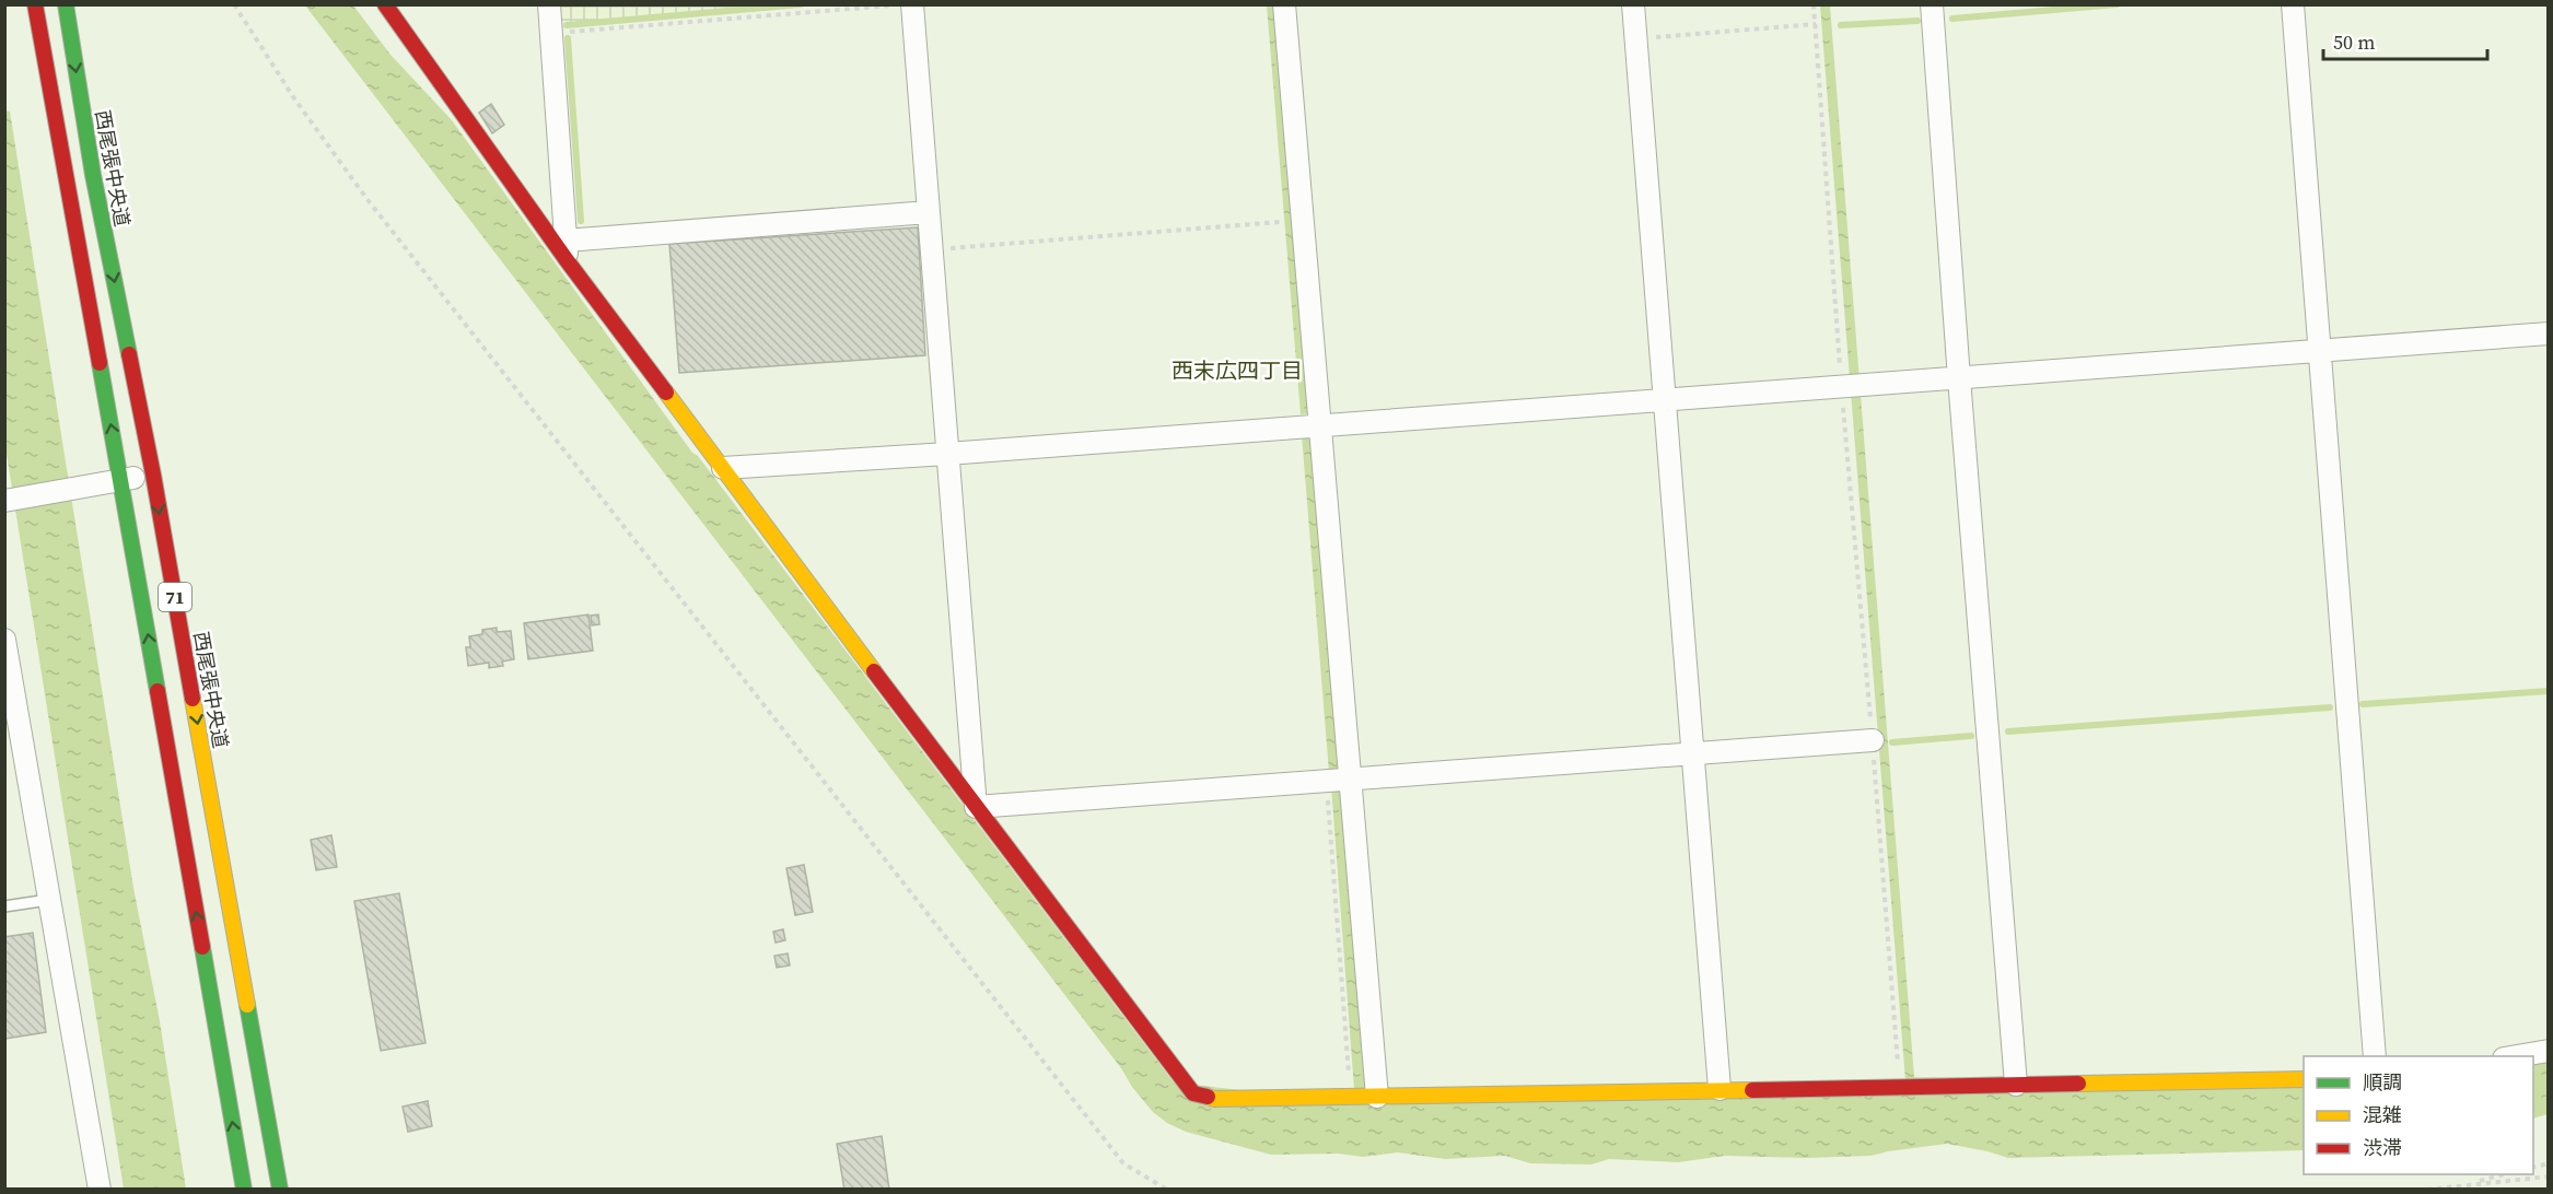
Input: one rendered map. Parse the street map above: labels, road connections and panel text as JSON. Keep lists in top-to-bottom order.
{
  "streets": {
    "street": ["西尾張中央道", "71"]
  },
  "districts": ["西末広四丁目"],
  "legend": ["順調", "混雑", "渋滞"],
  "scale_bar": "50 m"
}
